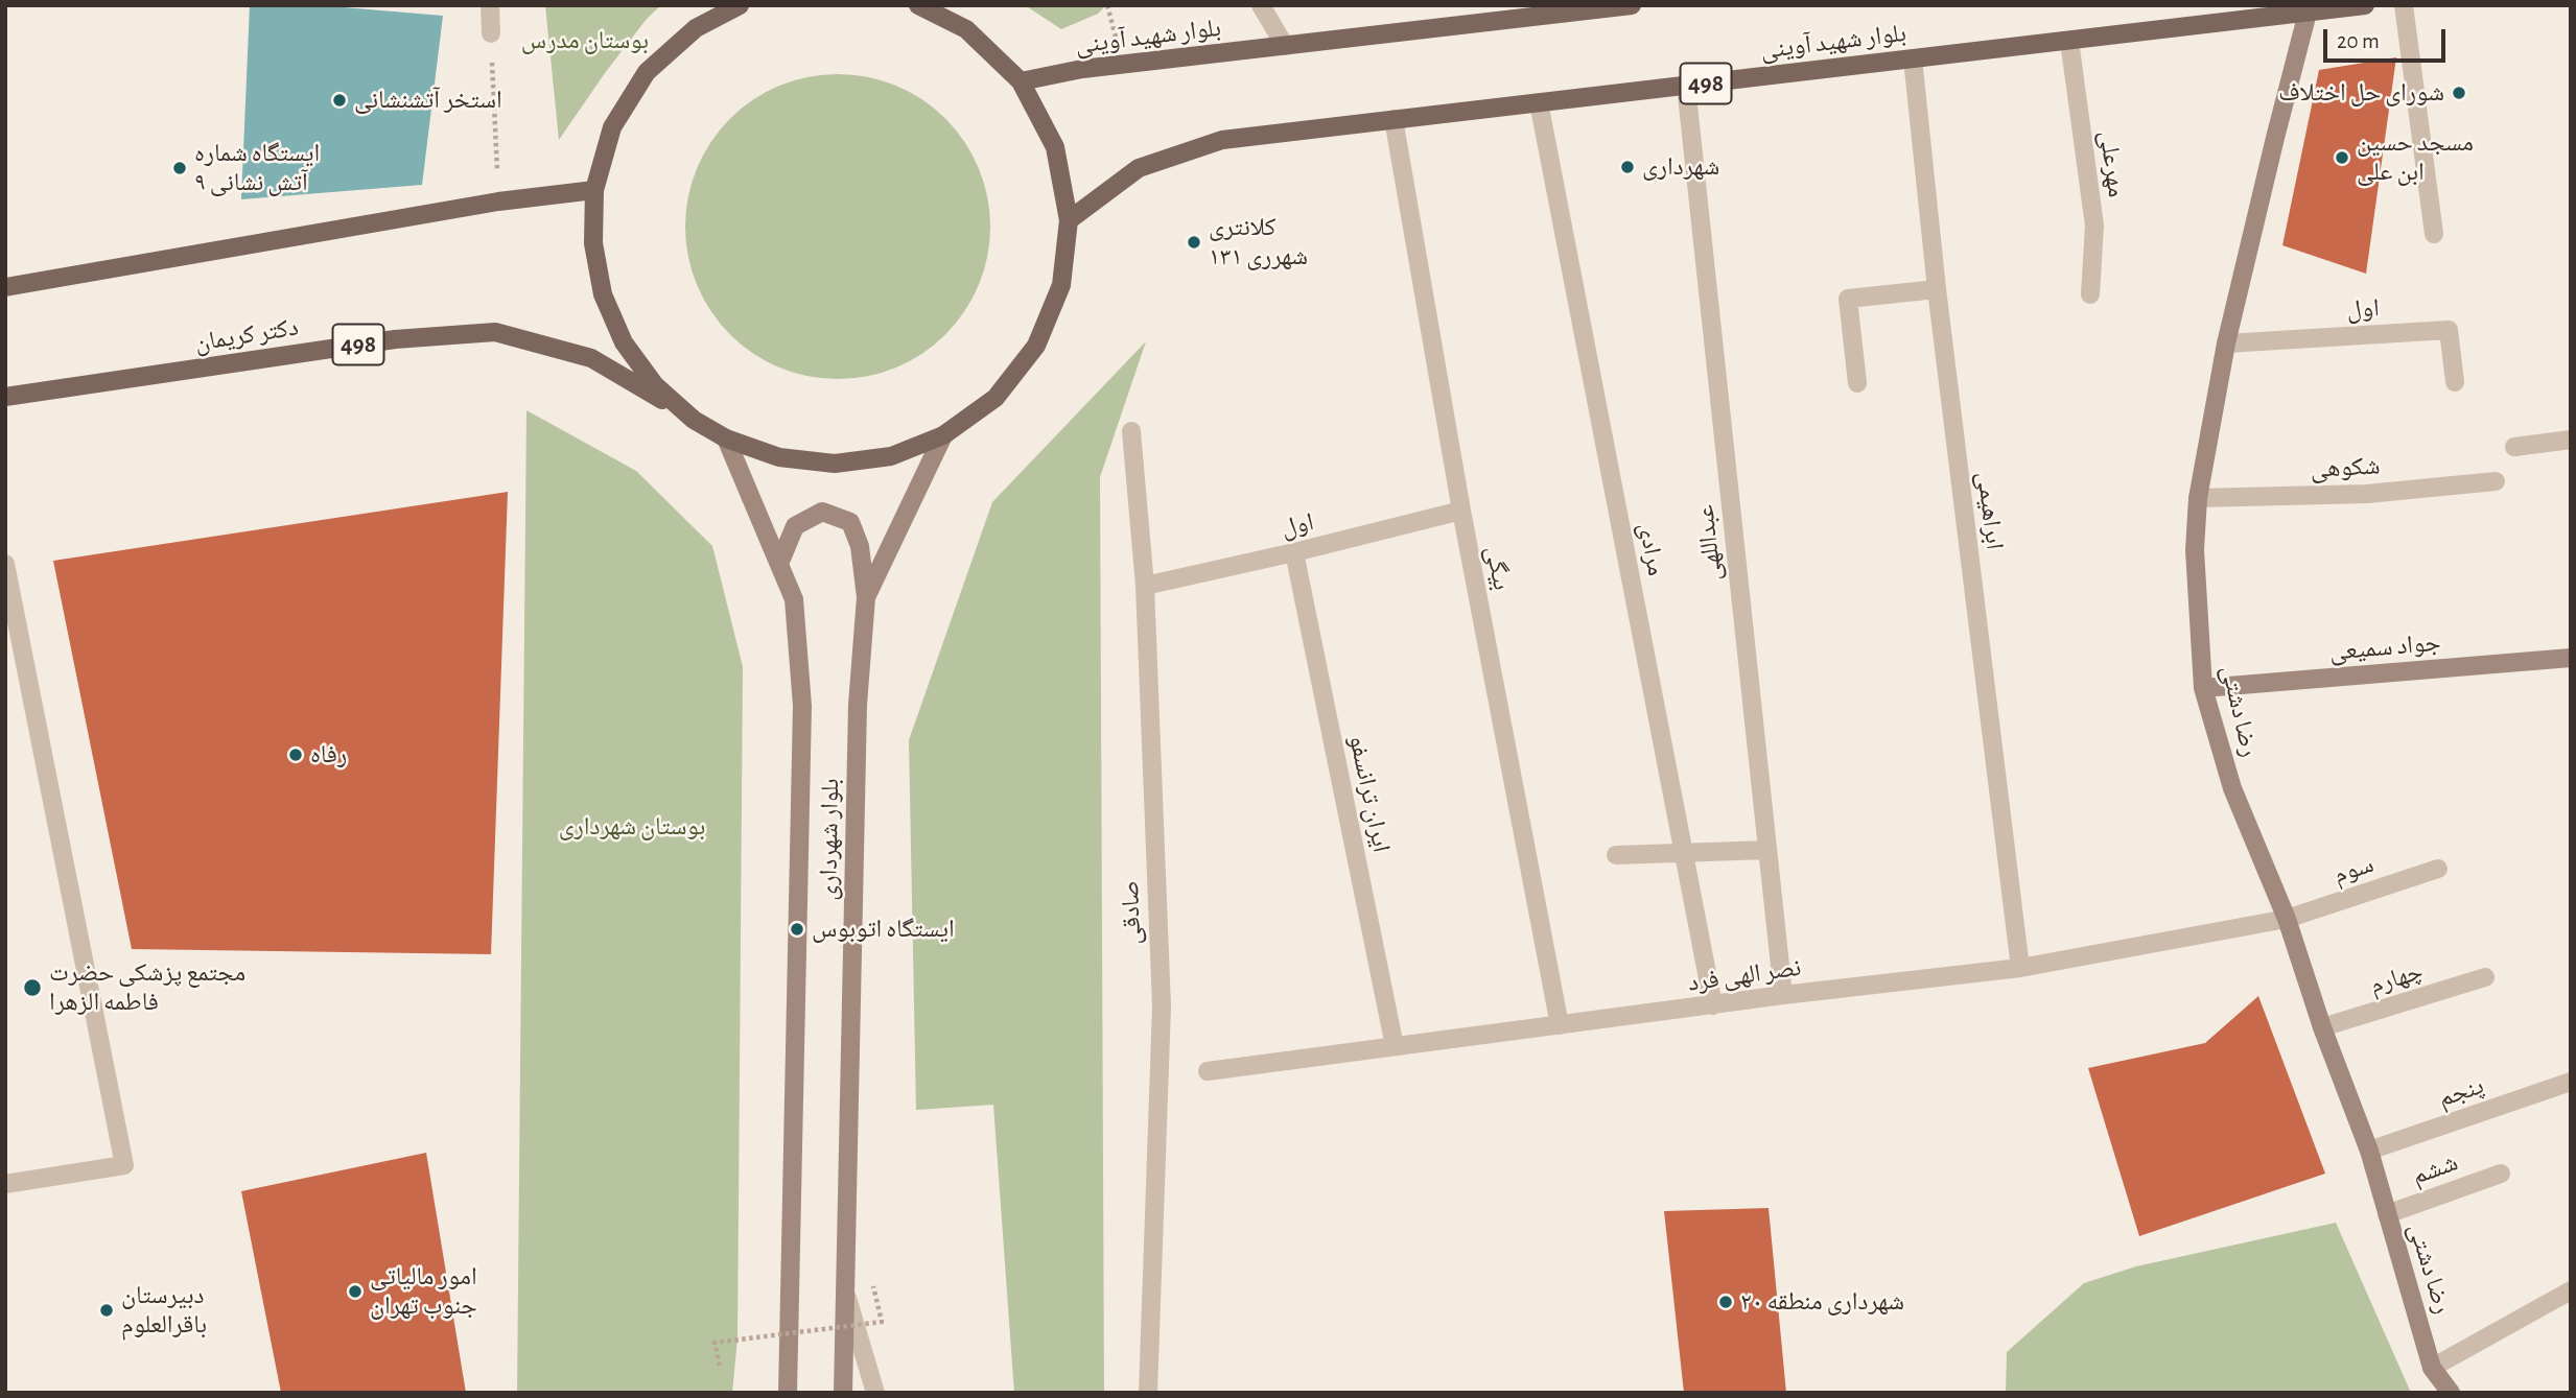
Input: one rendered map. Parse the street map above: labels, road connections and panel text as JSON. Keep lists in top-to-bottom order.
{
  "streets": {
    "main road": [
      "بلوار شهید آوینی",
      "498",
      "دکتر کریمان",
      "جواد سمیعی",
      "رضا دشتی",
      "بلوار شهرداری"
    ],
    "street": [
      "مهرعلی",
      "اول",
      "شکوهی",
      "ابراهیمی",
      "عبداللهی",
      "مرادی",
      "بیگی",
      "ایران ترانسفو",
      "سوم",
      "صادقی",
      "نصر الهی فرد",
      "چهارم",
      "پنجم",
      "ششم"
    ]
  },
  "crossings": [
    ["بلوار شهید آوینی", "مهرعلی"],
    ["بلوار شهید آوینی", "ابراهیمی"],
    ["بلوار شهید آوینی", "عبداللهی"],
    ["بلوار شهید آوینی", "مرادی"],
    ["بلوار شهید آوینی", "بیگی"],
    ["بلوار شهید آوینی", "رضا دشتی"],
    ["اول", "بیگی"],
    ["اول", "رضا دشتی"],
    ["اول", "ایران ترانسفو"],
    ["اول", "صادقی"],
    ["شکوهی", "رضا دشتی"],
    ["ابراهیمی", "نصر الهی فرد"],
    ["عبداللهی", "نصر الهی فرد"],
    ["مرادی", "نصر الهی فرد"],
    ["بیگی", "نصر الهی فرد"],
    ["جواد سمیعی", "رضا دشتی"],
    ["رضا دشتی", "سوم"],
    ["رضا دشتی", "نصر الهی فرد"],
    ["رضا دشتی", "چهارم"],
    ["رضا دشتی", "پنجم"],
    ["رضا دشتی", "ششم"],
    ["ایران ترانسفو", "نصر الهی فرد"],
    ["سوم", "نصر الهی فرد"]
  ],
  "parks": ["بوستان مدرس", "بوستان شهرداری"],
  "places": [
    "شورای حل اختلاف",
    "استخر آتشنشانی",
    "مسجد حسین ابن علی",
    "شهرداری",
    "ایستگاه شماره ۹ آتش نشانی",
    "کلانتری ۱۳۱ شهرری",
    "رفاه",
    "ایستگاه اتوبوس",
    "مجتمع پزشکی حضرت فاطمه الزهرا",
    "امور مالیاتی جنوب تهران",
    "شهرداری منطقه ۲۰",
    "دبیرستان باقرالعلوم"
  ],
  "scale_bar": "20 m"
}
